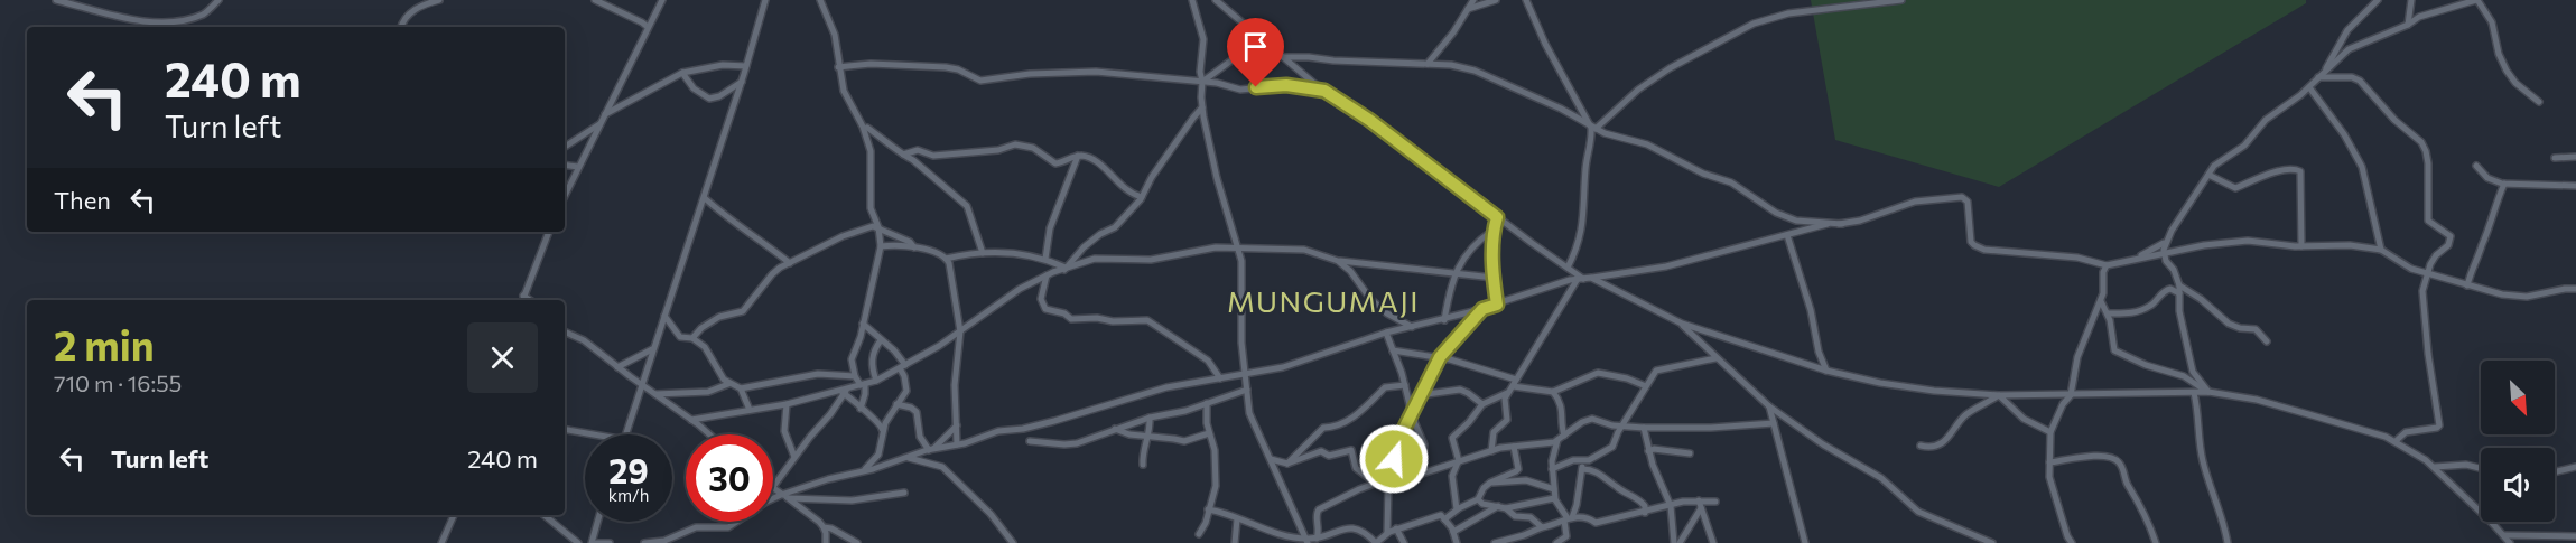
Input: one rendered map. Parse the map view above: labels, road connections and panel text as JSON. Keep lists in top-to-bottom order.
{
  "districts": ["MUNGUMAJI"],
  "north": "bottom right",
  "page": {
    "turn": ["240 m", "Turn left"],
    "then": "Then",
    "heading": ["2 min", "710 m · 16:55"],
    "list": [
      {
        "name": "Turn left",
        "value": "240 m"
      }
    ],
    "speed": "29 km/h",
    "limit": "30"
  }
}
